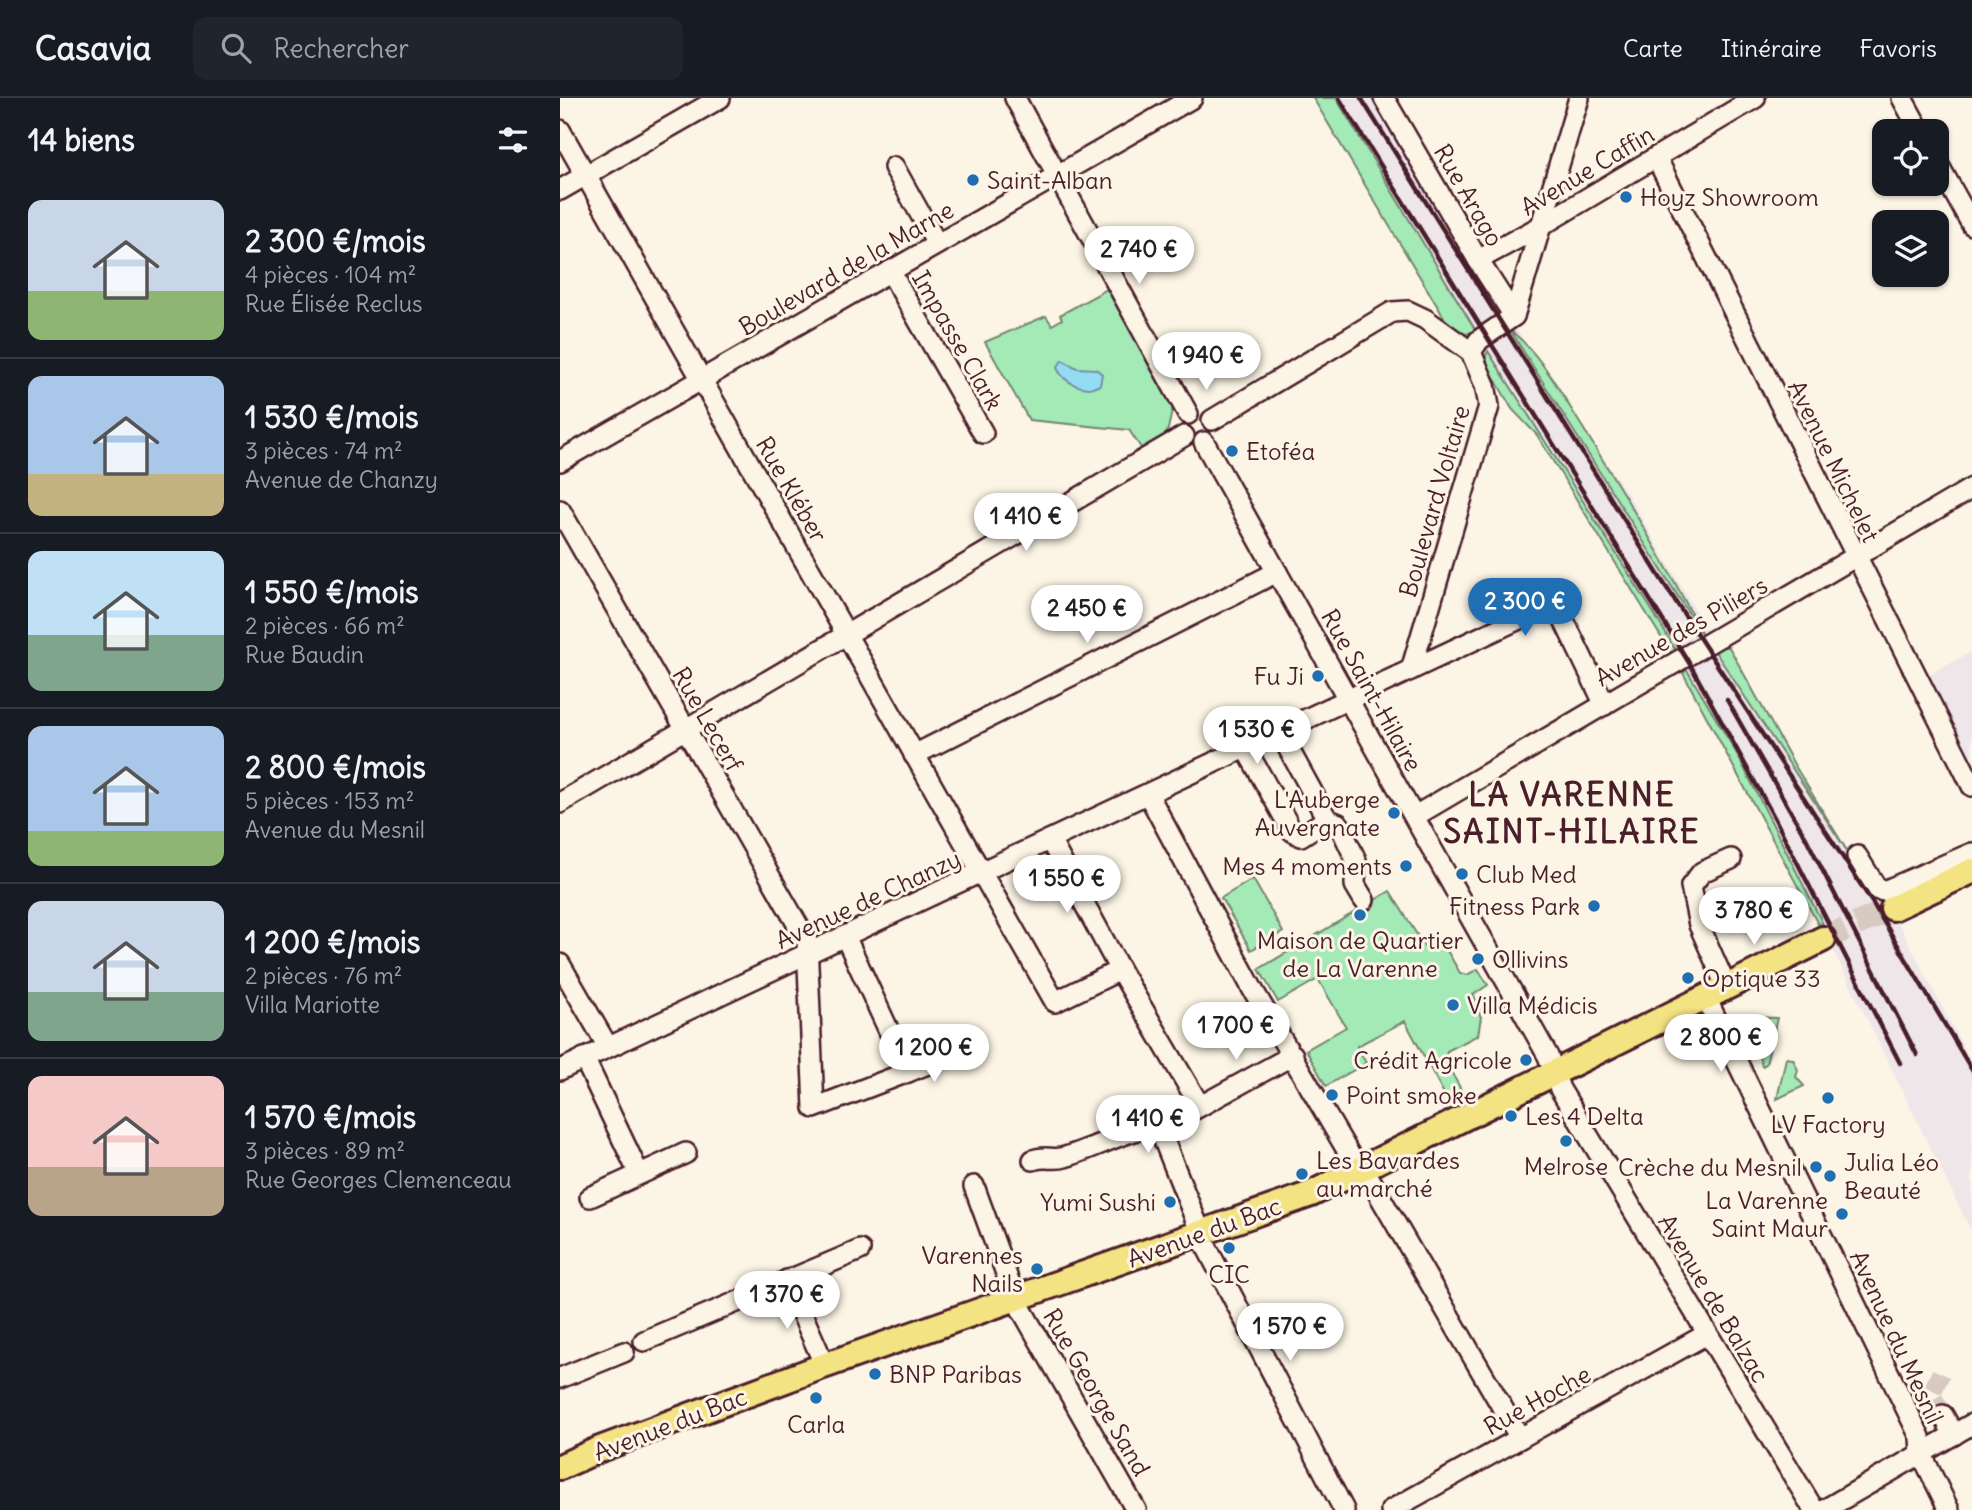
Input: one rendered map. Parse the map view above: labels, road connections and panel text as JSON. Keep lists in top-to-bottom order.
{
  "streets": {
    "main road": ["Avenue du Bac"],
    "street": [
      "Avenue Caffin",
      "Rue Arago",
      "Boulevard de la Marne",
      "Impasse Clark",
      "Avenue Michelet",
      "Rue Kléber",
      "Boulevard Voltaire",
      "Avenue des Piliers",
      "Rue Saint-Hilaire",
      "Rue Lecerf",
      "Avenue de Chanzy",
      "Avenue de Balzac",
      "Avenue du Mesnil",
      "Rue George Sand",
      "Rue Hoche"
    ]
  },
  "crossings": [
    ["Avenue Caffin", "Rue Arago"],
    ["Avenue Caffin", "Avenue Michelet"],
    ["Boulevard de la Marne", "Impasse Clark"],
    ["Boulevard de la Marne", "Rue Kléber"],
    ["Avenue Michelet", "Avenue des Piliers"],
    ["Rue Kléber", "Avenue de Chanzy"],
    ["Avenue des Piliers", "Rue Saint-Hilaire"],
    ["Rue Saint-Hilaire", "Avenue de Chanzy"],
    ["Rue Saint-Hilaire", "Avenue du Bac"],
    ["Rue Saint-Hilaire", "Avenue de Balzac"],
    ["Rue Lecerf", "Avenue de Chanzy"],
    ["Avenue du Bac", "Avenue de Balzac"],
    ["Avenue du Bac", "Avenue du Mesnil"],
    ["Avenue du Bac", "Rue George Sand"],
    ["Avenue de Balzac", "Rue Hoche"]
  ],
  "districts": ["LA VARENNE SAINT-HILAIRE"],
  "places": [
    "Saint-Alban",
    "Hoyz Showroom",
    "Etoféa",
    "Fu Ji",
    "L'Auberge Auvergnate",
    "Mes 4 moments",
    "Club Med",
    "Fitness Park",
    "Maison de Quartier de La Varenne",
    "Ollivins",
    "Optique 33",
    "Villa Médicis",
    "Crédit Agricole",
    "Point smoke",
    "LV Factory",
    "Les 4 Delta",
    "Melrose",
    "Crèche du Mesnil",
    "Les Bavardes au marché",
    "Julia Léo Beauté",
    "Yumi Sushi",
    "La Varenne Saint Maur",
    "CIC",
    "Varennes Nails",
    "BNP Paribas",
    "Carla"
  ],
  "page": {
    "header": "Casavia",
    "search": "Rechercher",
    "nav": ["Carte", "Itinéraire", "Favoris"],
    "heading": "14 biens",
    "list": [
      {
        "name": "2 300 €/mois",
        "note": "4 pièces · 104 m² · Rue Élisée Reclus"
      },
      {
        "name": "1 530 €/mois",
        "note": "3 pièces · 74 m² · Avenue de Chanzy"
      },
      {
        "name": "1 550 €/mois",
        "note": "2 pièces · 66 m² · Rue Baudin"
      },
      {
        "name": "2 800 €/mois",
        "note": "5 pièces · 153 m² · Avenue du Mesnil"
      },
      {
        "name": "1 200 €/mois",
        "note": "2 pièces · 76 m² · Villa Mariotte"
      },
      {
        "name": "1 570 €/mois",
        "note": "3 pièces · 89 m² · Rue Georges Clemenceau"
      }
    ],
    "price": [
      "2 740 €",
      "1 940 €",
      "1 410 €",
      "2 300 €",
      "2 450 €",
      "1 530 €",
      "1 550 €",
      "3 780 €",
      "1 700 €",
      "2 800 €",
      "1 200 €",
      "1 410 €",
      "1 370 €",
      "1 570 €"
    ]
  }
}
